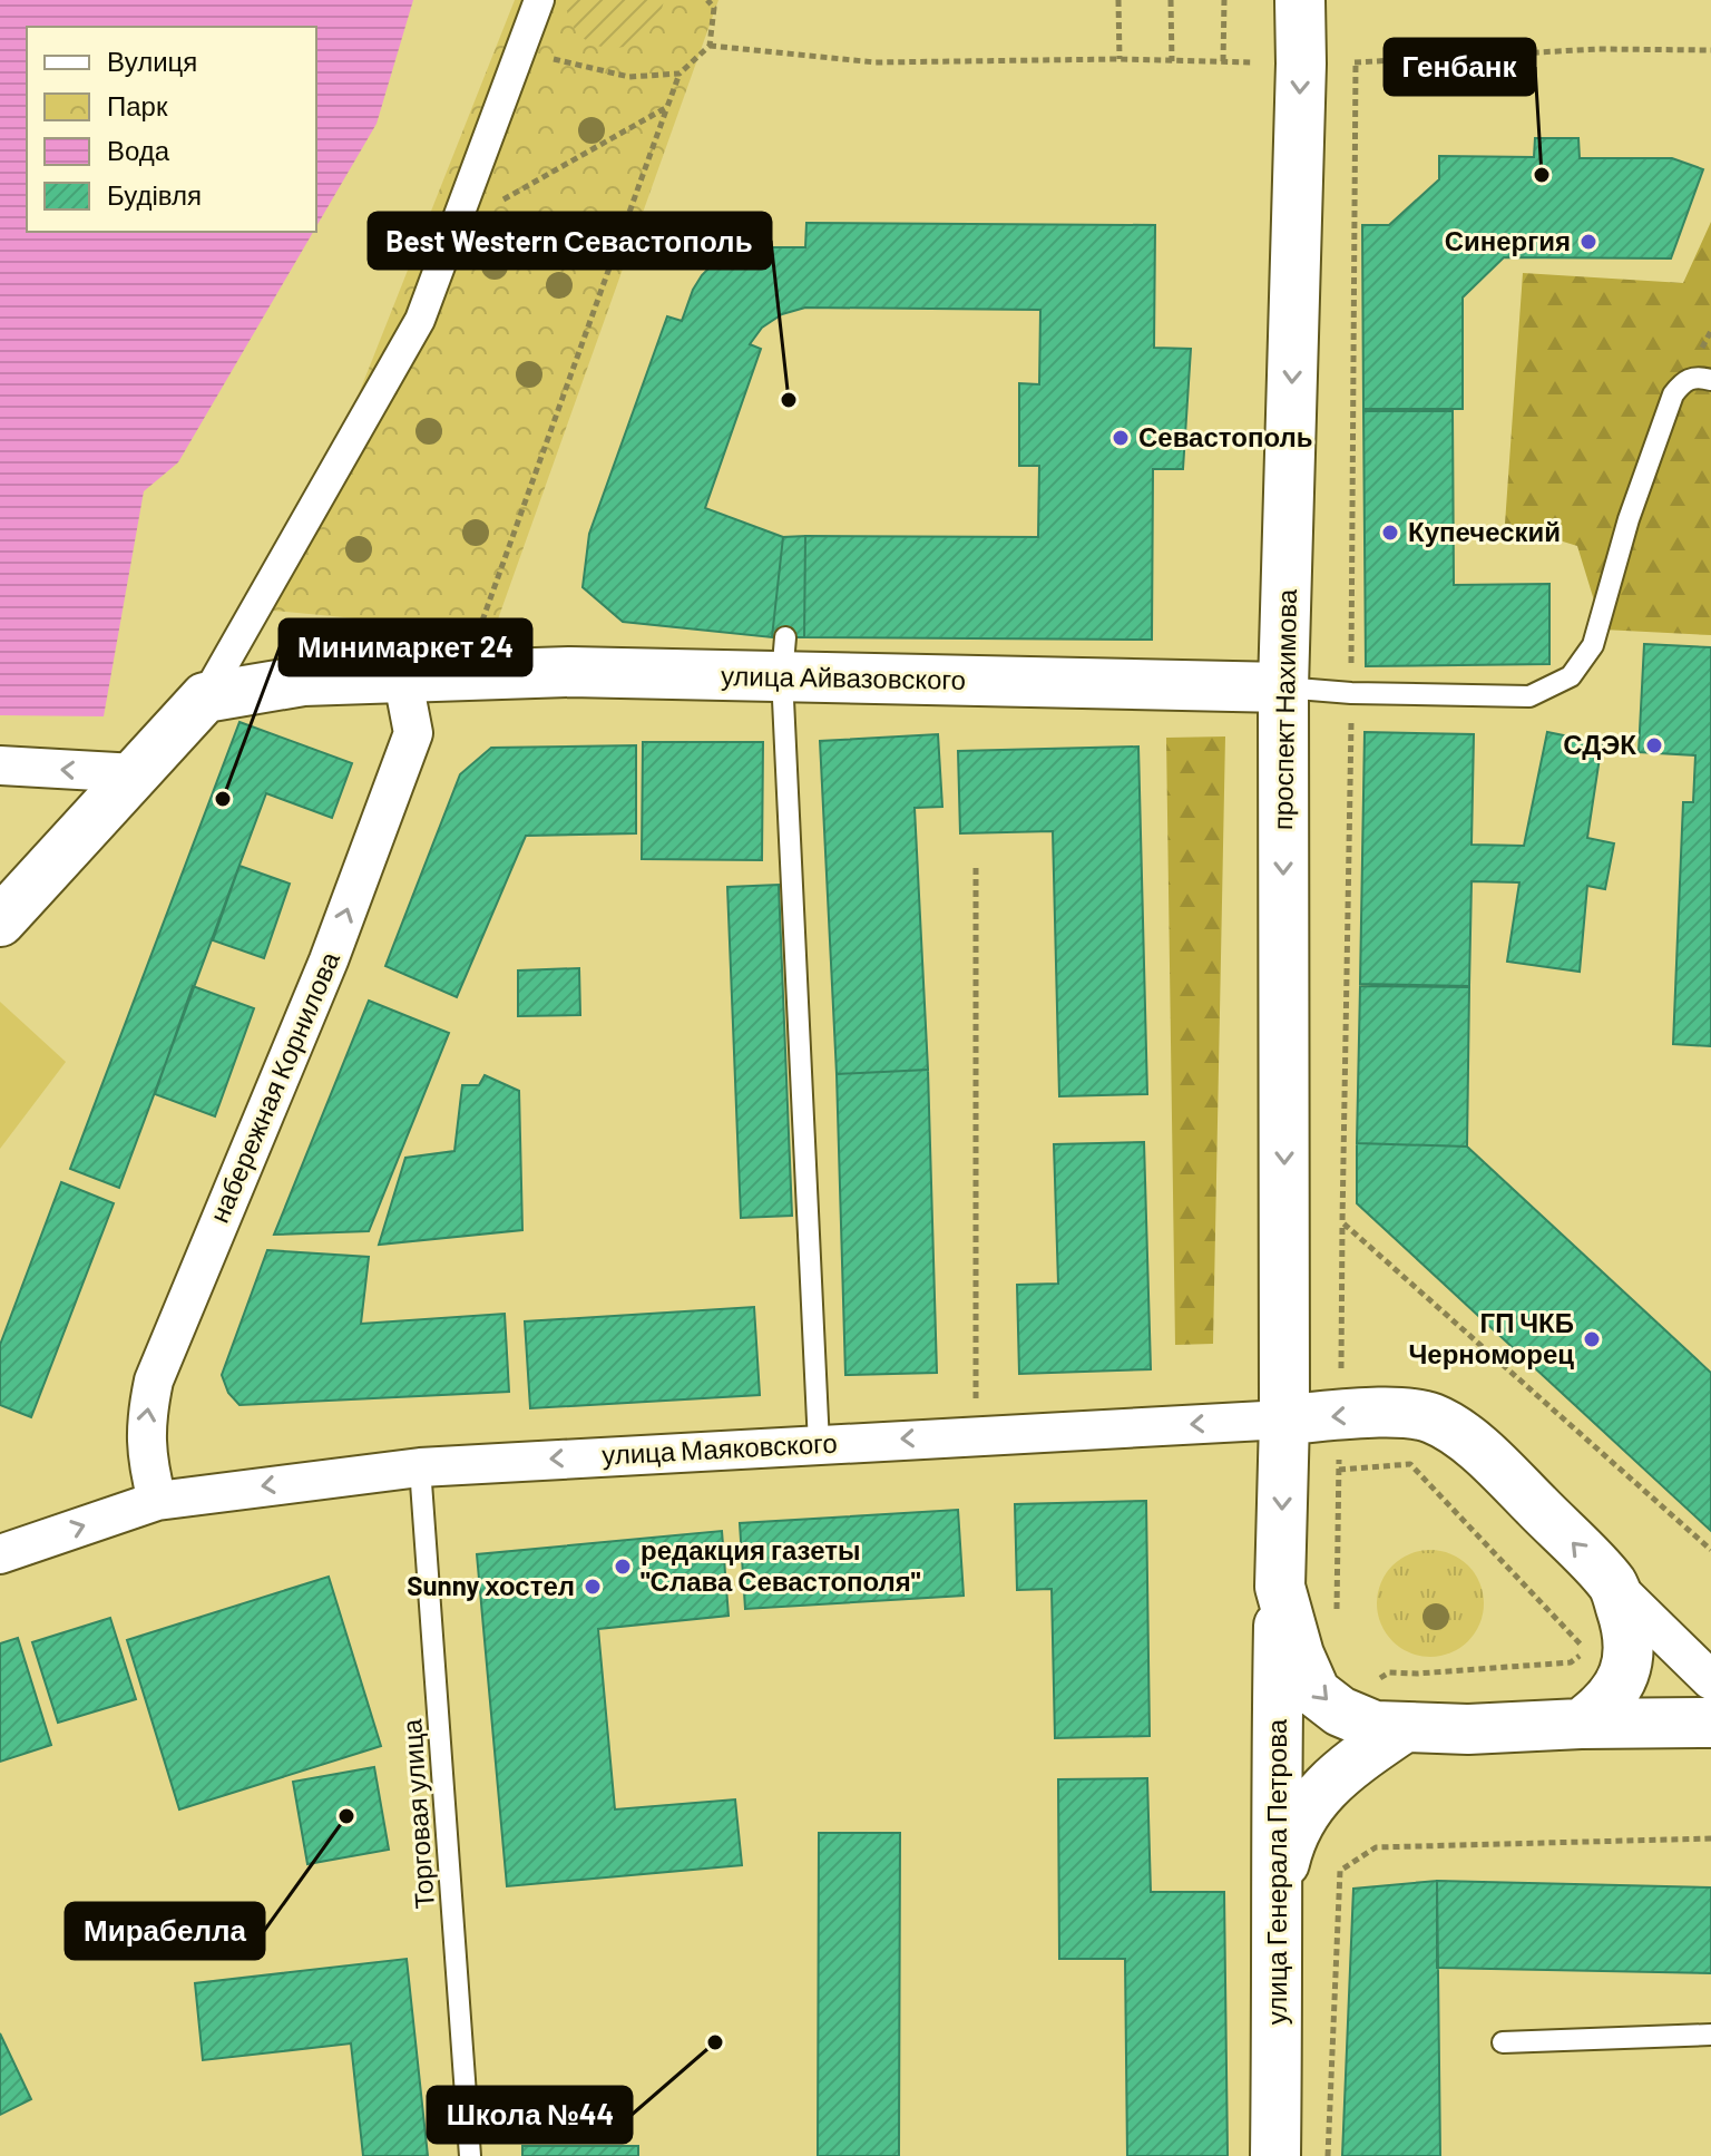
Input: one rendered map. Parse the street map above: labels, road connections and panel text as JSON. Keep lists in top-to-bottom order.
{
  "streets": {
    "main road": ["улица Айвазовского", "проспект Нахимова", "улица Генерала Петрова"],
    "street": ["набережная Корнилова", "улица Маяковского"],
    "lane": ["Торговая улица"]
  },
  "crossings": [
    ["улица Айвазовского", "проспект Нахимова"],
    ["улица Айвазовского", "набережная Корнилова"],
    ["проспект Нахимова", "улица Маяковского"],
    ["проспект Нахимова", "улица Генерала Петрова"],
    ["набережная Корнилова", "улица Маяковского"],
    ["улица Маяковского", "Торговая улица"]
  ],
  "one_way": ["проспект Нахимова", "набережная Корнилова"],
  "places": [
    "Генбанк",
    "Синергия",
    "Best Western Севастополь",
    "Севастополь",
    "Купеческий",
    "СДЭК",
    "Минимаркет 24",
    "ГП ЧКБ Черноморец",
    "редакция газеты \"Слава Севастополя\"",
    "Sunny хостел",
    "Мирабелла",
    "Школа №44"
  ],
  "legend": [
    "Вулиця",
    "Парк",
    "Вода",
    "Будівля"
  ]
}
